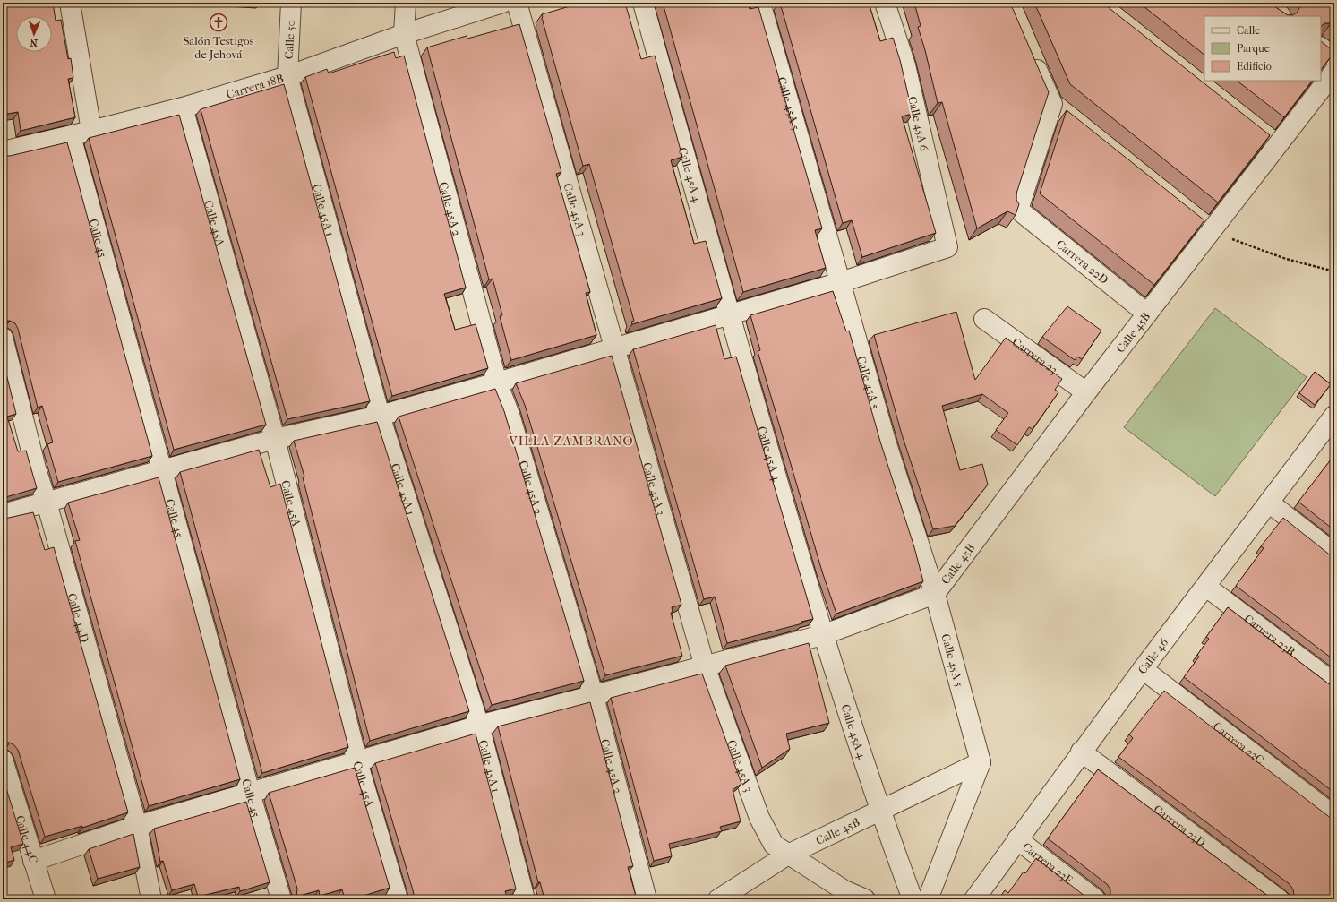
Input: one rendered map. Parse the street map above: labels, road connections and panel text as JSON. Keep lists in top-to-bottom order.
{
  "streets": {
    "street": [
      "Calle 50",
      "Carrera 18B",
      "Calle 45A 5",
      "Calle 45A 6",
      "Calle 45A 4",
      "Calle 45A 2",
      "Calle 45A 1",
      "Calle 45A 3",
      "Calle 45A",
      "Calle 45",
      "Carrera 22D",
      "Calle 45B",
      "Carrera 23",
      "Calle 44D",
      "Carrera 23B",
      "Calle 46",
      "Carrera 23C",
      "Carrera 23D",
      "Calle 44C",
      "Carrera 23E"
    ]
  },
  "crossings": [
    ["Calle 50", "Carrera 18B"],
    ["Calle 50", "Calle 45A 1"],
    ["Carrera 18B", "Calle 45A 2"],
    ["Carrera 18B", "Calle 45A 1"],
    ["Carrera 18B", "Calle 45A"],
    ["Carrera 18B", "Calle 45"],
    ["Calle 45A 5", "Calle 45A 6"],
    ["Calle 45A 5", "Calle 45B"],
    ["Calle 45A 4", "Calle 45B"],
    ["Calle 45A 3", "Calle 45B"],
    ["Carrera 22D", "Calle 45B"],
    ["Calle 45B", "Carrera 23"],
    ["Carrera 23B", "Calle 46"],
    ["Calle 46", "Carrera 23C"],
    ["Calle 46", "Carrera 23D"],
    ["Calle 46", "Carrera 23E"]
  ],
  "districts": ["VILLA ZAMBRANO"],
  "places": {
    "church": ["Salón Testigos de Jehová"]
  },
  "legend": ["Calle", "Parque", "Edificio"],
  "north": "bottom"
}
